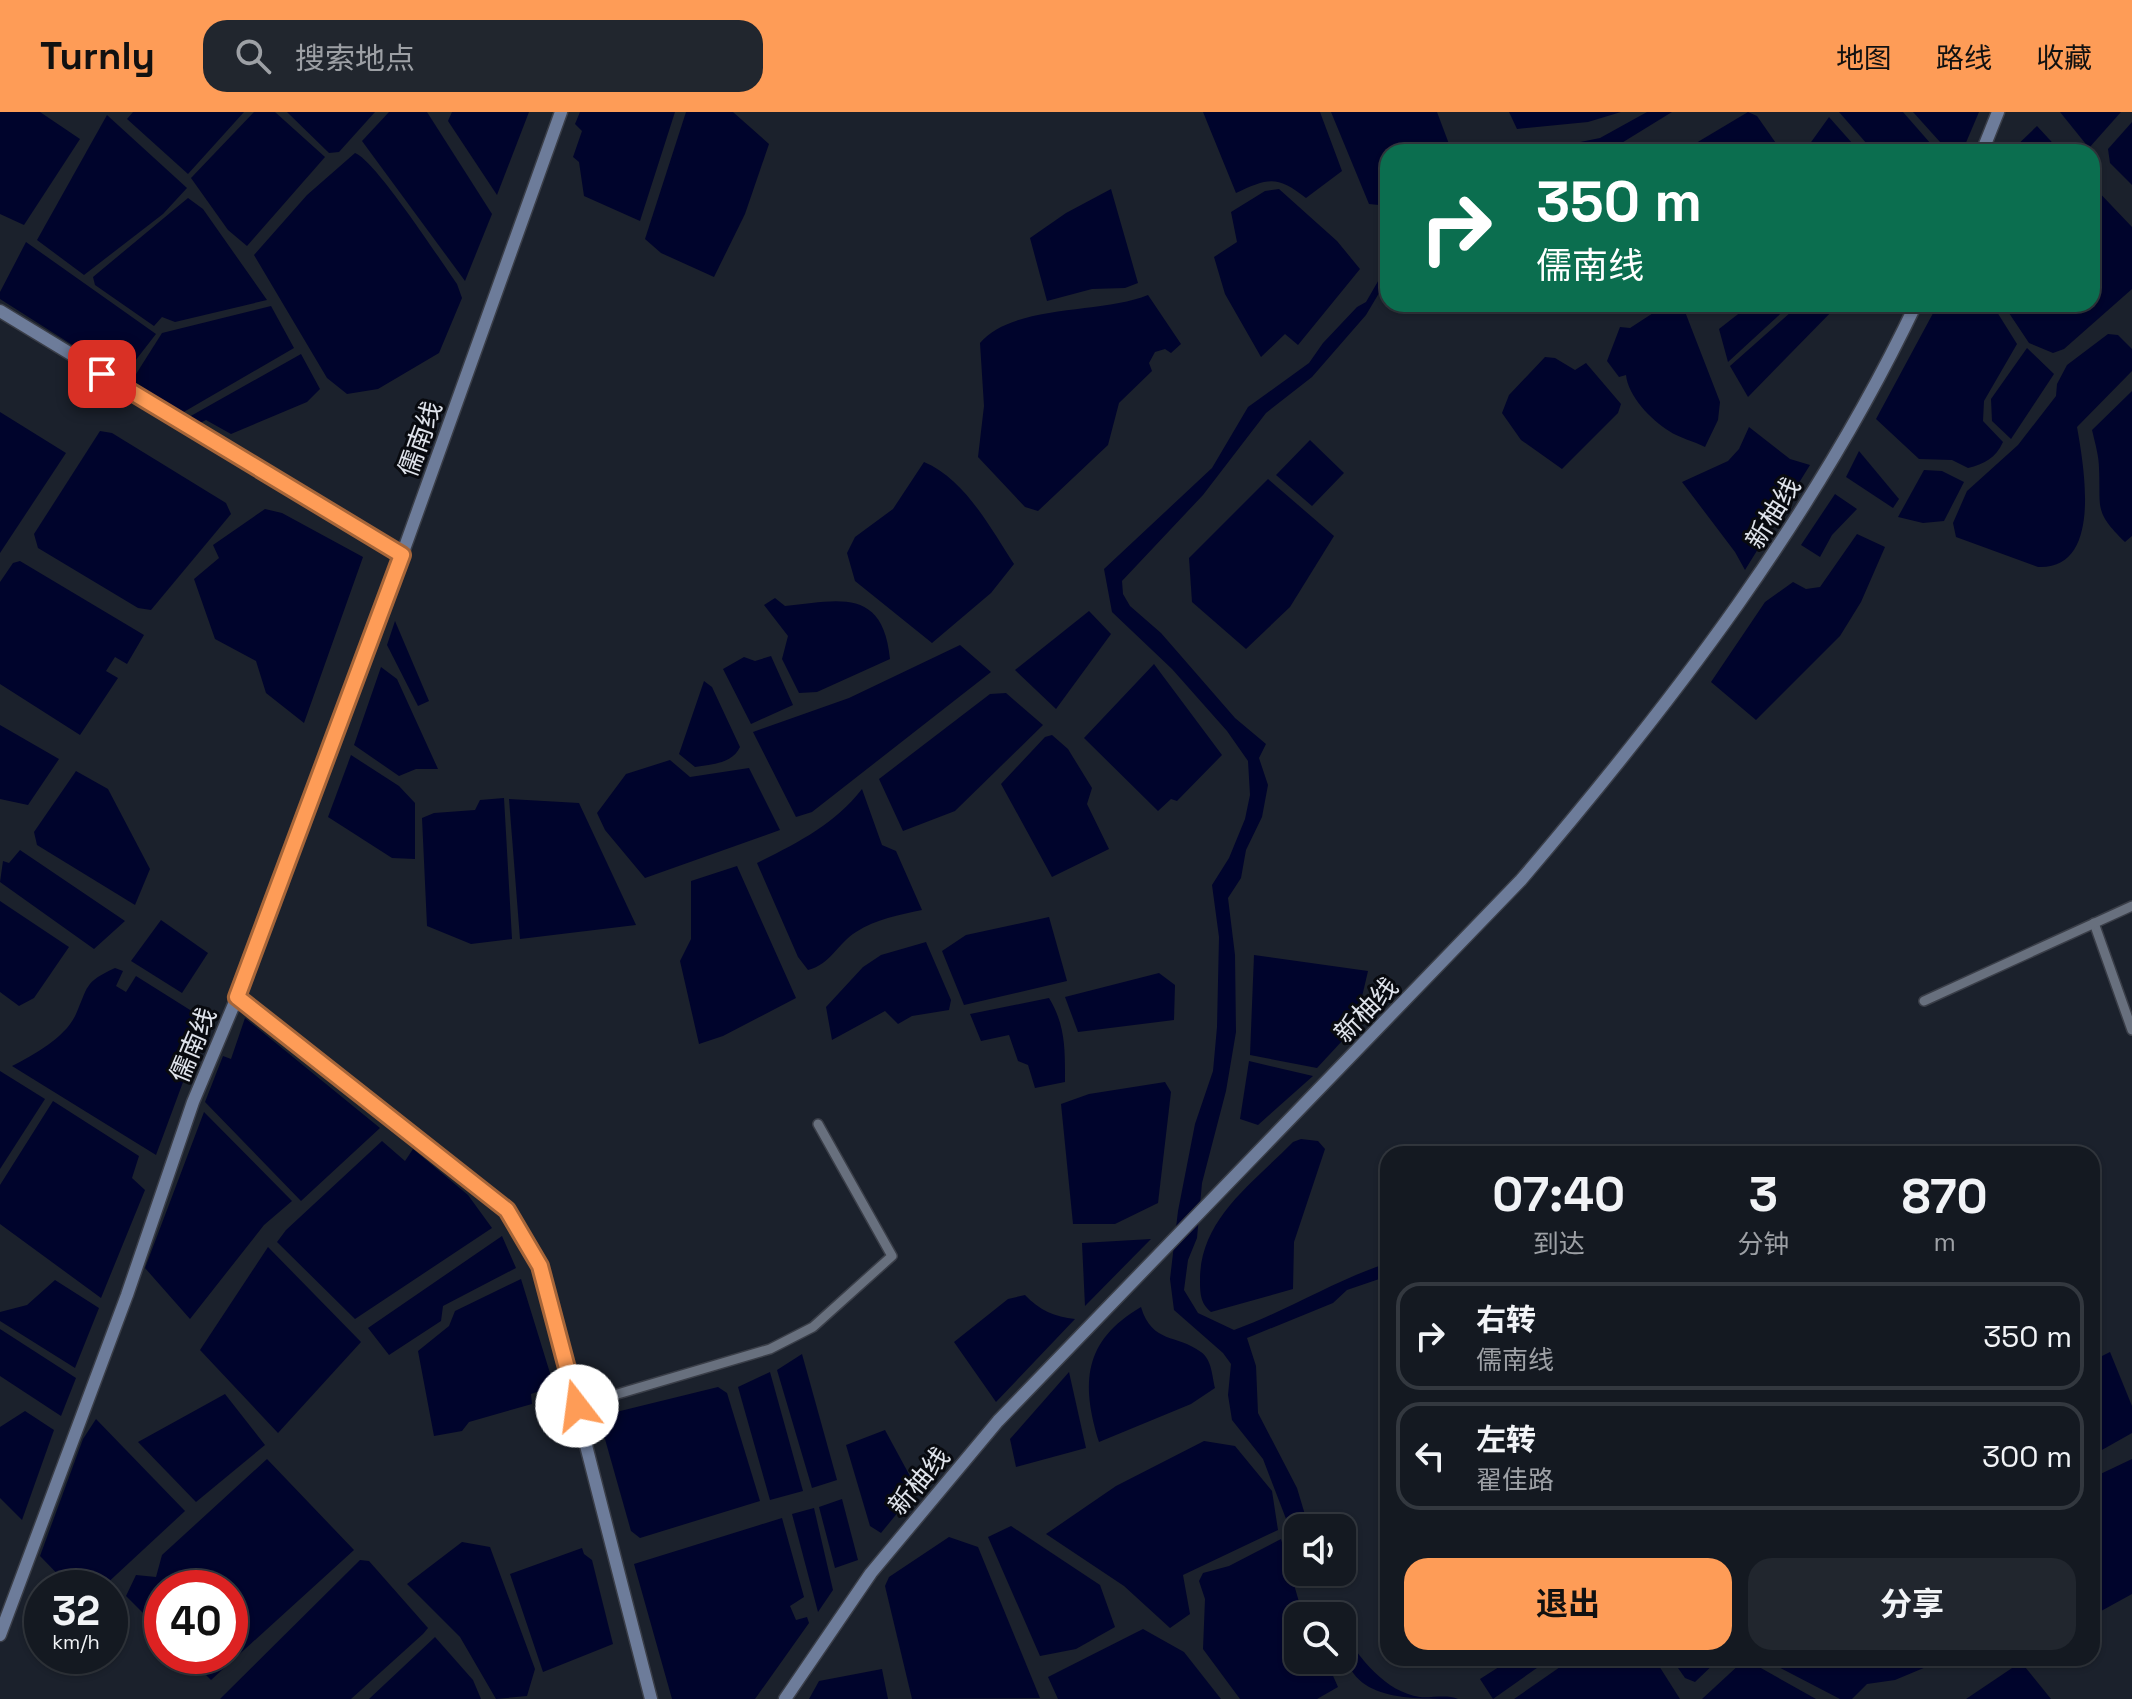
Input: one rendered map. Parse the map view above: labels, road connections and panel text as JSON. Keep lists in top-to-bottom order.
{
  "streets": {
    "street": ["儒南线", "新柚线"]
  },
  "page": {
    "header": "Turnly",
    "search": "搜索地点",
    "nav": ["地图", "路线", "收藏"],
    "turn": ["350 m", "儒南线"],
    "eta": [
      "07:40",
      "到达",
      "3",
      "分钟",
      "870",
      "m"
    ],
    "list": [
      {
        "name": "右转",
        "note": "儒南线",
        "value": "350 m"
      },
      {
        "name": "左转",
        "note": "翟佳路",
        "value": "300 m"
      }
    ],
    "buttons": ["退出", "分享"],
    "speed": "32 km/h",
    "limit": "40"
  }
}
